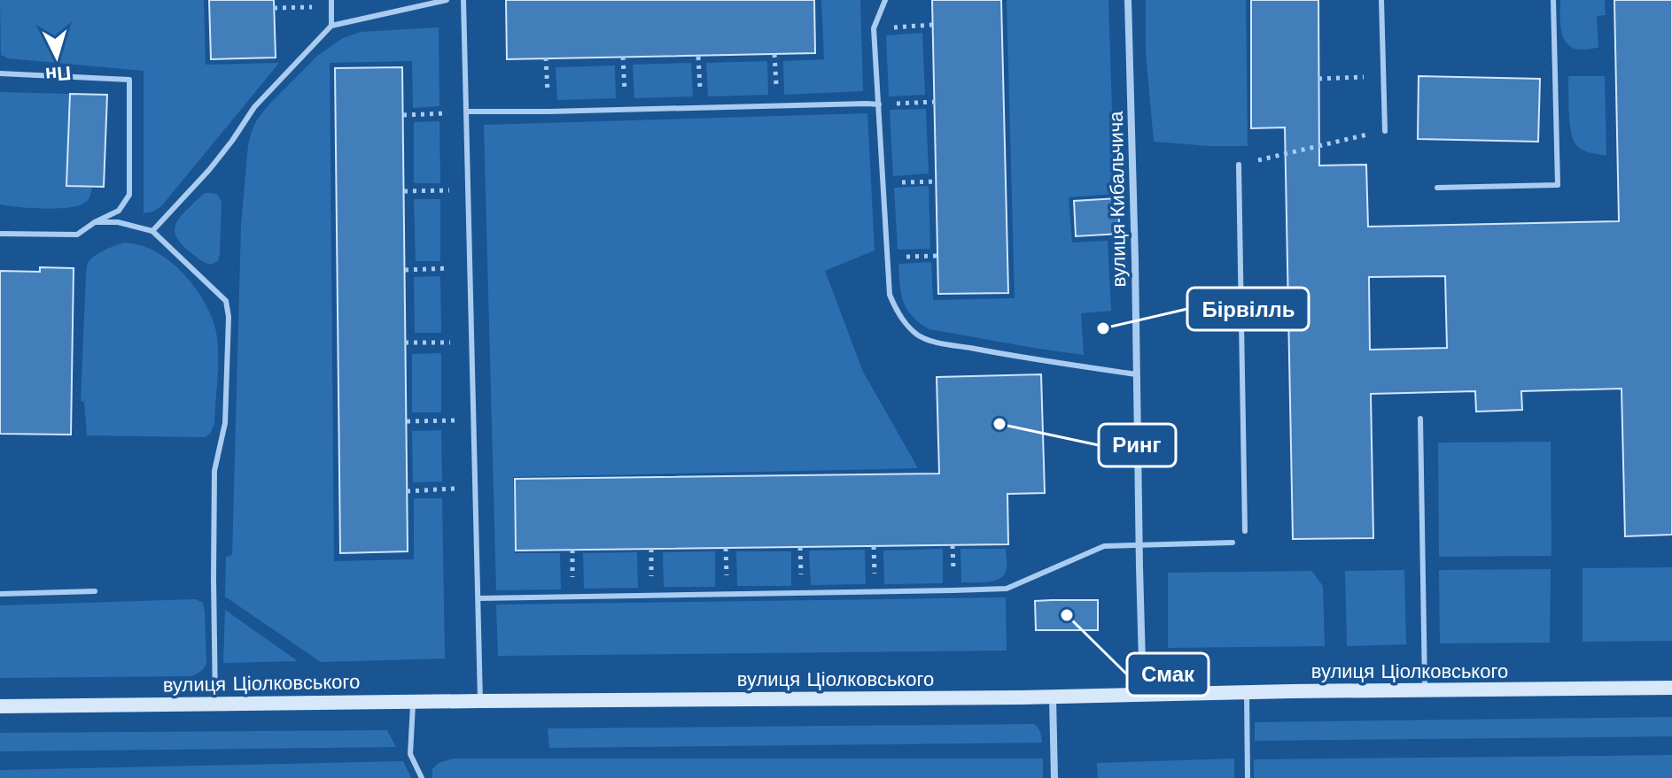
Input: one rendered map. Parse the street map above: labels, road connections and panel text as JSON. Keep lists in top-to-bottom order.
{
  "streets": {
    "street": ["вулиця Кибальчича", "вулиця Ціолковського"]
  },
  "crossings": [
    ["вулиця Кибальчича", "вулиця Ціолковського"]
  ],
  "places": ["Бірвілль", "Ринг", "Смак"],
  "north": "bottom"
}
